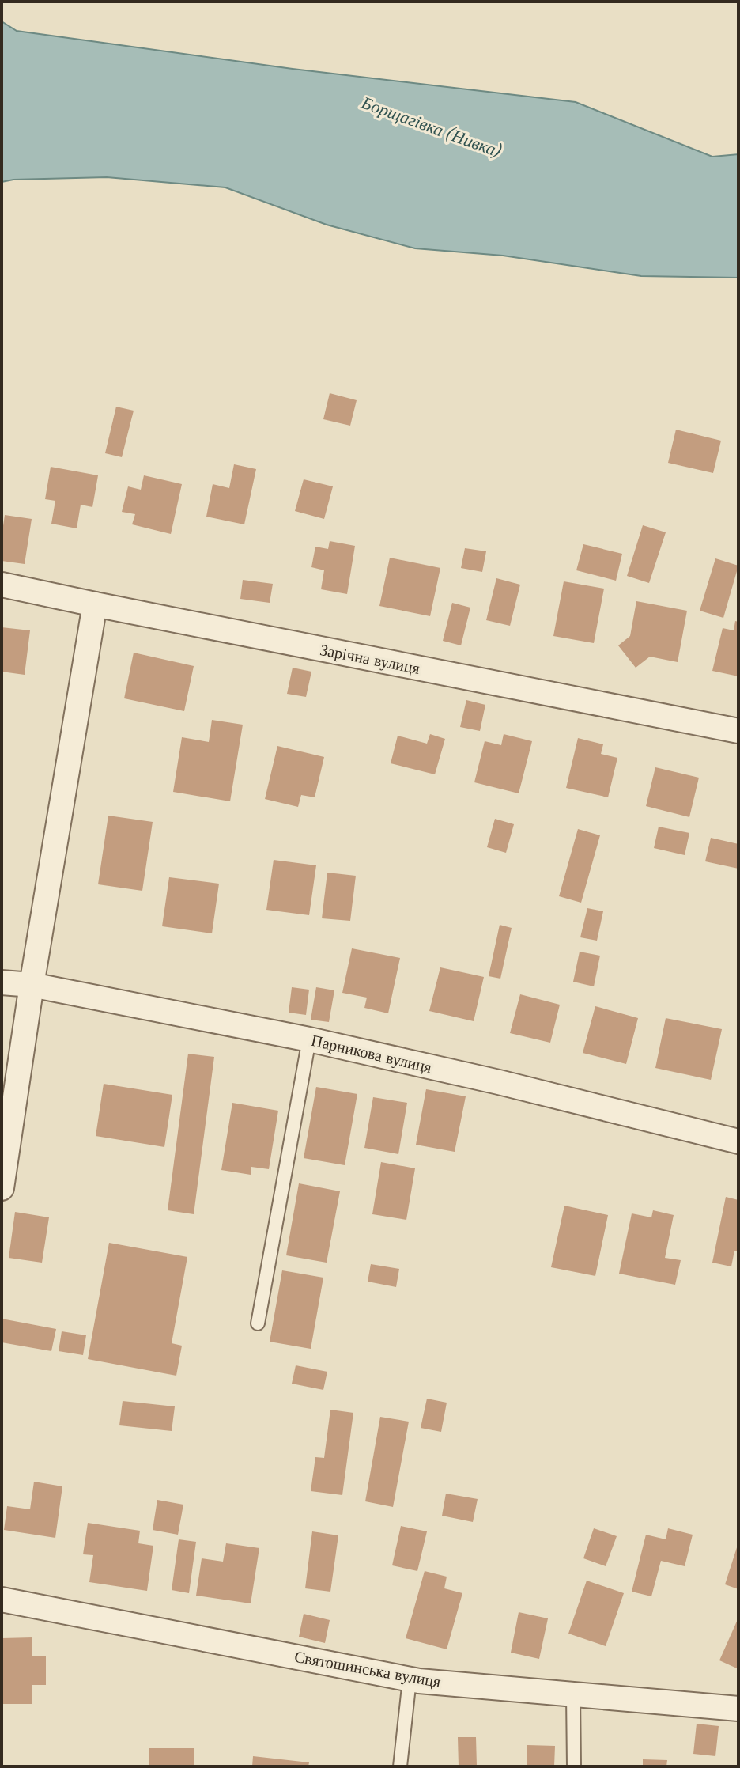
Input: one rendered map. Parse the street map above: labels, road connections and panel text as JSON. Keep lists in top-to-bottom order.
{
  "streets": {
    "street": ["Зарічна вулиця", "Парникова вулиця", "Святошинська вулиця"]
  },
  "water": ["Борщагівка (Нивка)"]
}
